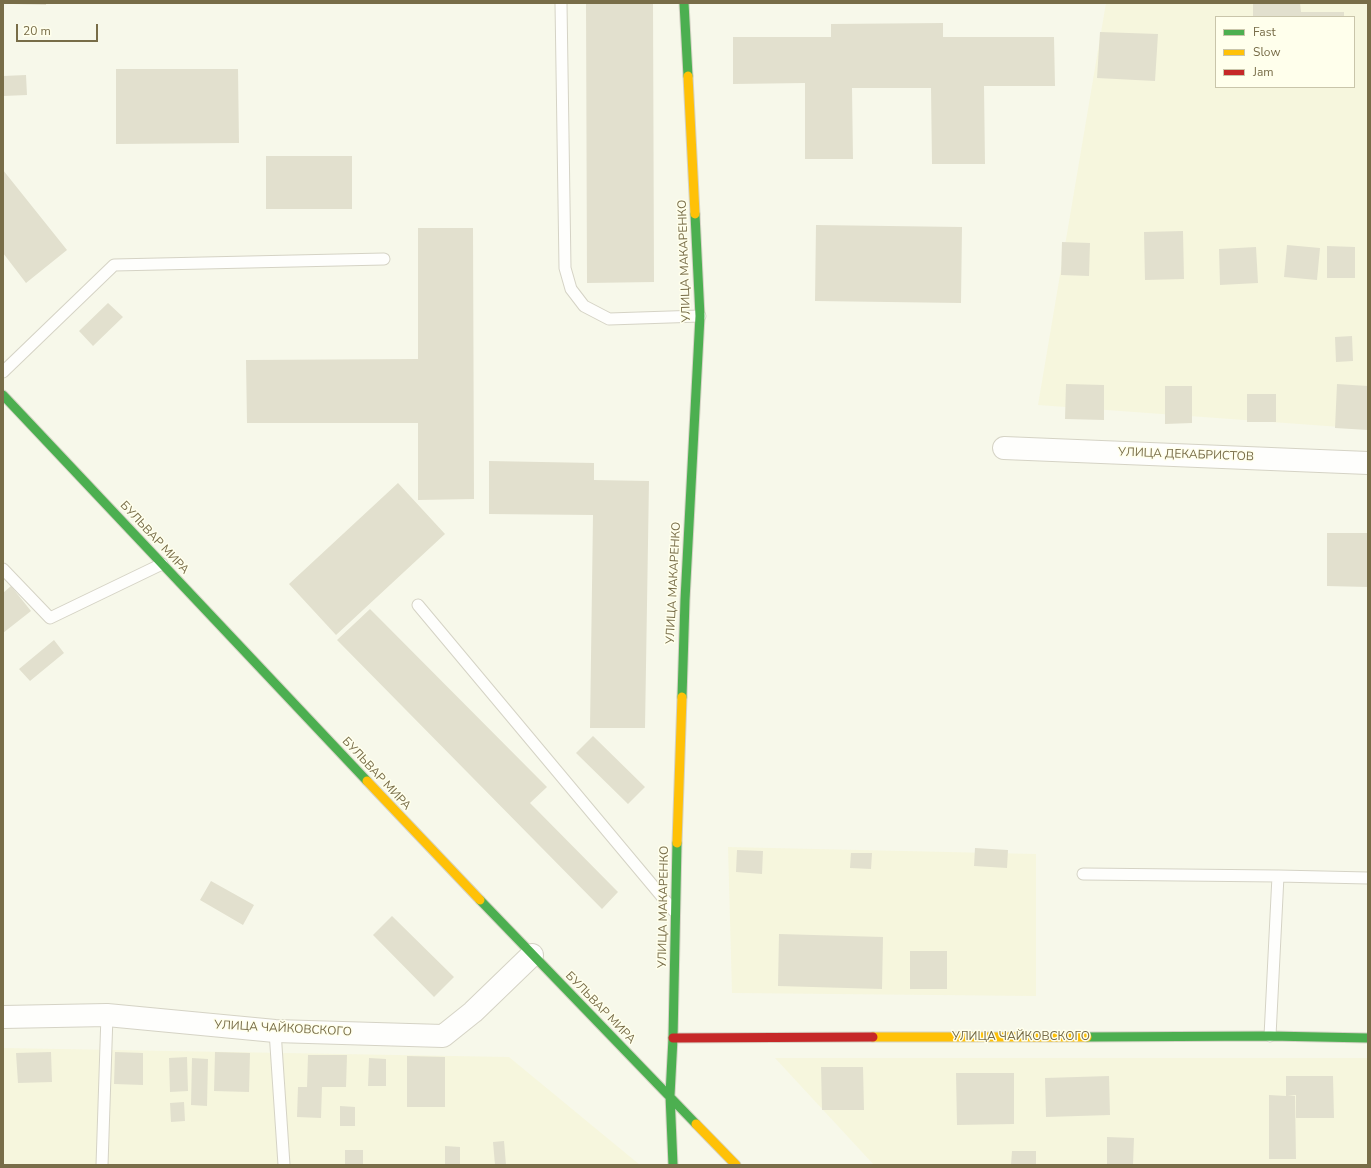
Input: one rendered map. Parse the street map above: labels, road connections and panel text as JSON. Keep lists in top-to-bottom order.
{
  "streets": {
    "street": [
      "УЛИЦА МАКАРЕНКО",
      "УЛИЦА ДЕКАБРИСТОВ",
      "БУЛЬВАР МИРА",
      "УЛИЦА ЧАЙКОВСКОГО"
    ]
  },
  "crossings": [
    ["УЛИЦА МАКАРЕНКО", "БУЛЬВАР МИРА"],
    ["УЛИЦА МАКАРЕНКО", "УЛИЦА ЧАЙКОВСКОГО"],
    ["БУЛЬВАР МИРА", "УЛИЦА ЧАЙКОВСКОГО"]
  ],
  "legend": ["Fast", "Slow", "Jam"],
  "scale_bar": "20 m"
}
